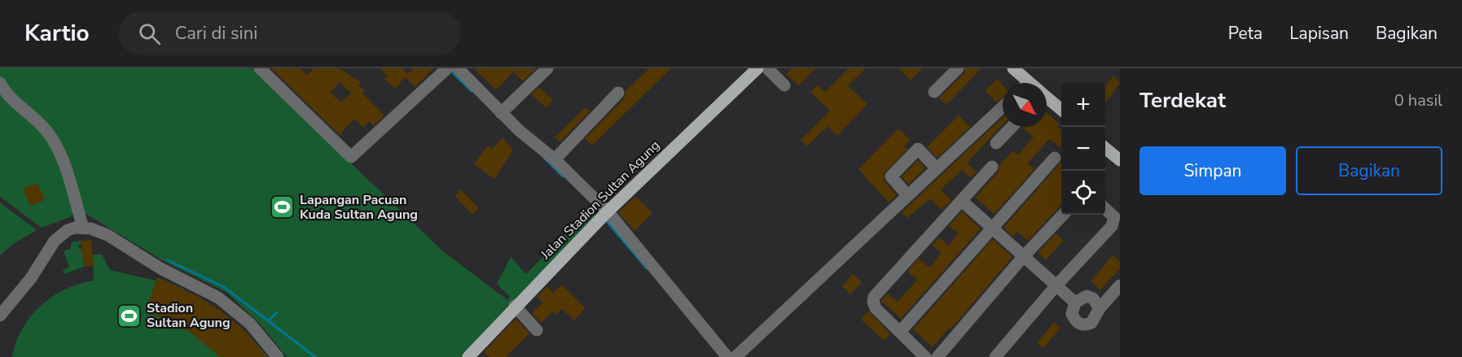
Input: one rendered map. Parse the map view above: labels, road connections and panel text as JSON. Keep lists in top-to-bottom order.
{
  "streets": {
    "main road": ["Jalan Stadion Sultan Agung"]
  },
  "places": {
    "sports": ["Lapangan Pacuan Kuda Sultan Agung", "Stadion Sultan Agung"]
  },
  "north": "bottom right",
  "page": {
    "header": "Kartio",
    "search": "Cari di sini",
    "nav": ["Peta", "Lapisan", "Bagikan"],
    "heading": ["Terdekat", "0 hasil"],
    "map_buttons": ["+", "−"],
    "buttons": ["Simpan", "Bagikan"]
  }
}
